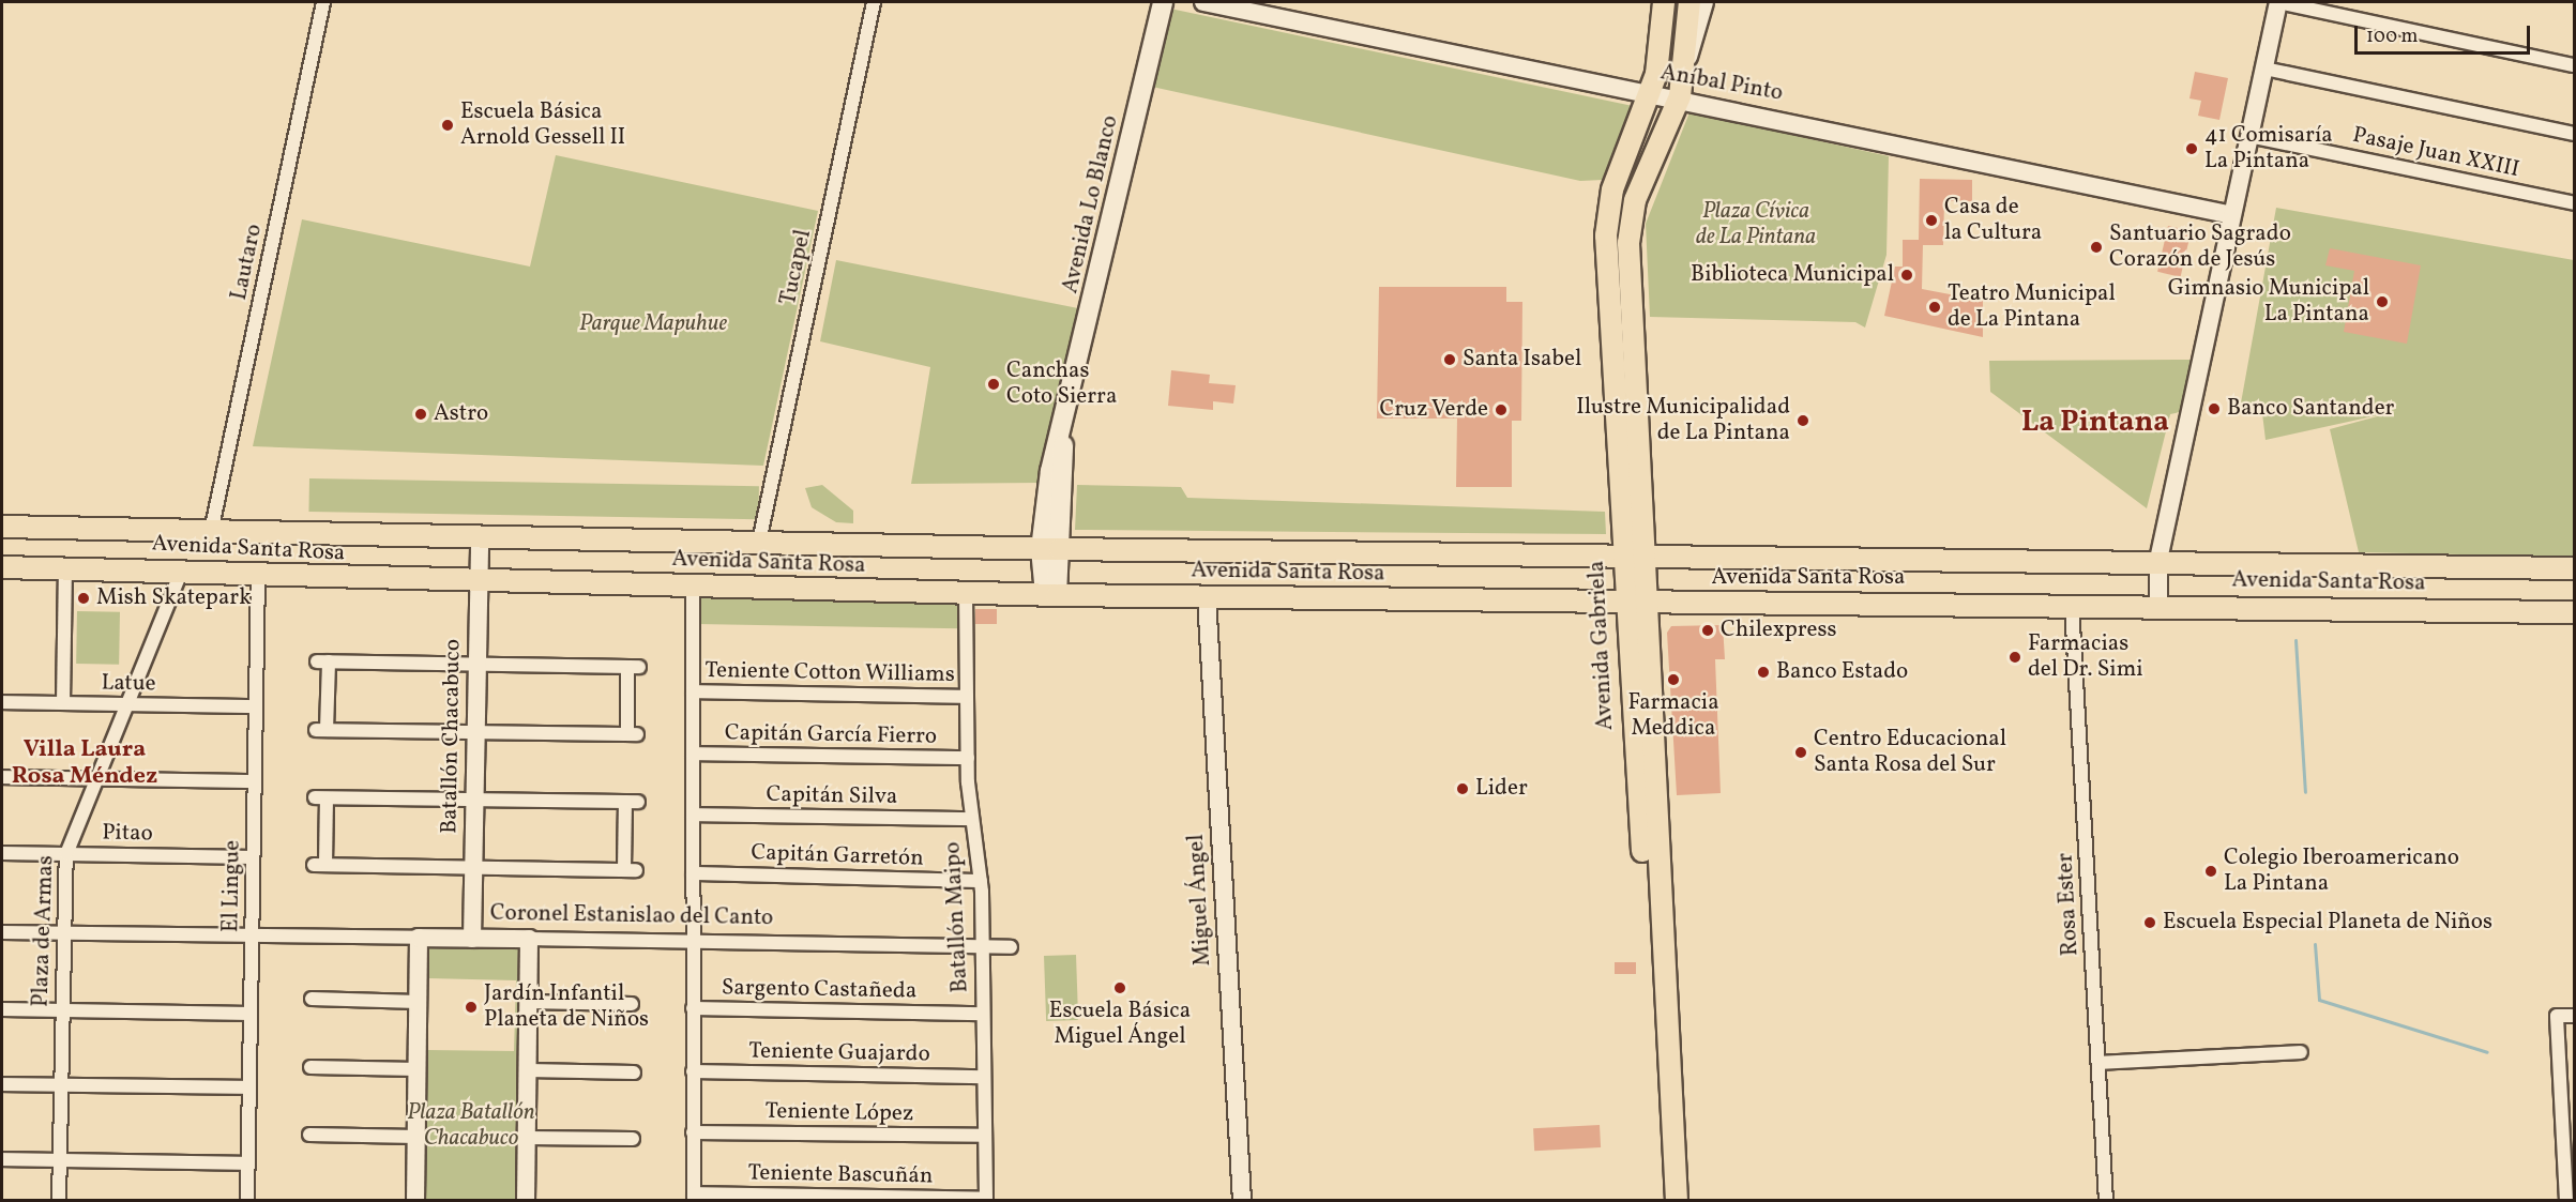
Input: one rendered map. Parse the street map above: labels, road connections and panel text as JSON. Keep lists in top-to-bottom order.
{
  "streets": {
    "main road": ["Avenida Lo Blanco", "Avenida Santa Rosa", "Avenida Gabriela"],
    "street": [
      "Aníbal Pinto",
      "Pasaje Juan XXIII",
      "Lautaro",
      "Tucapel",
      "Teniente Cotton Williams",
      "Latue",
      "Capitán García Fierro",
      "Batallón Chacabuco",
      "Capitán Silva",
      "Pitao",
      "Capitán Garretón",
      "El Lingue",
      "Miguel Ángel",
      "Rosa Ester",
      "Coronel Estanislao del Canto",
      "Batallón Maipo",
      "Plaza de Armas",
      "Sargento Castañeda",
      "Teniente Guajardo",
      "Teniente López",
      "Teniente Bascuñán"
    ]
  },
  "crossings": [
    ["Aníbal Pinto", "Avenida Gabriela"],
    ["Avenida Lo Blanco", "Avenida Santa Rosa"],
    ["Lautaro", "Avenida Santa Rosa"],
    ["Tucapel", "Avenida Santa Rosa"],
    ["Avenida Santa Rosa", "Avenida Gabriela"],
    ["Avenida Santa Rosa", "Batallón Chacabuco"],
    ["Avenida Santa Rosa", "El Lingue"],
    ["Avenida Santa Rosa", "Miguel Ángel"],
    ["Avenida Santa Rosa", "Rosa Ester"],
    ["Avenida Santa Rosa", "Batallón Maipo"],
    ["Avenida Santa Rosa", "Plaza de Armas"],
    ["Teniente Cotton Williams", "Batallón Maipo"],
    ["Latue", "El Lingue"],
    ["Latue", "Plaza de Armas"],
    ["Capitán García Fierro", "Batallón Maipo"],
    ["Batallón Chacabuco", "Coronel Estanislao del Canto"],
    ["Capitán Silva", "Batallón Maipo"],
    ["Pitao", "El Lingue"],
    ["Pitao", "Plaza de Armas"],
    ["Capitán Garretón", "Batallón Maipo"],
    ["El Lingue", "Coronel Estanislao del Canto"],
    ["Coronel Estanislao del Canto", "Batallón Maipo"],
    ["Coronel Estanislao del Canto", "Plaza de Armas"],
    ["Batallón Maipo", "Sargento Castañeda"],
    ["Batallón Maipo", "Teniente Guajardo"],
    ["Batallón Maipo", "Teniente López"],
    ["Batallón Maipo", "Teniente Bascuñán"]
  ],
  "districts": ["La Pintana", "Villa Laura Rosa Méndez"],
  "parks": ["Plaza Cívica de La Pintana", "Parque Mapuhue", "Plaza Batallón Chacabuco"],
  "places": [
    "Escuela Básica Arnold Gessell II",
    "41 Comisaría La Pintana",
    "Casa de la Cultura",
    "Santuario Sagrado Corazón de Jesús",
    "Biblioteca Municipal",
    "Gimnasio Municipal La Pintana",
    "Teatro Municipal de La Pintana",
    "Santa Isabel",
    "Canchas Coto Sierra",
    "Banco Santander",
    "Cruz Verde",
    "Astro",
    "Ilustre Municipalidad de La Pintana",
    "Mish Skatepark",
    "Chilexpress",
    "Farmacias del Dr. Simi",
    "Banco Estado",
    "Farmacia Meddica",
    "Centro Educacional Santa Rosa del Sur",
    "Lider",
    "Colegio Iberoamericano La Pintana",
    "Escuela Especial Planeta de Niños",
    "Escuela Básica Miguel Ángel",
    "Jardín Infantil Planeta de Niños"
  ],
  "scale_bar": "100 m"
}
